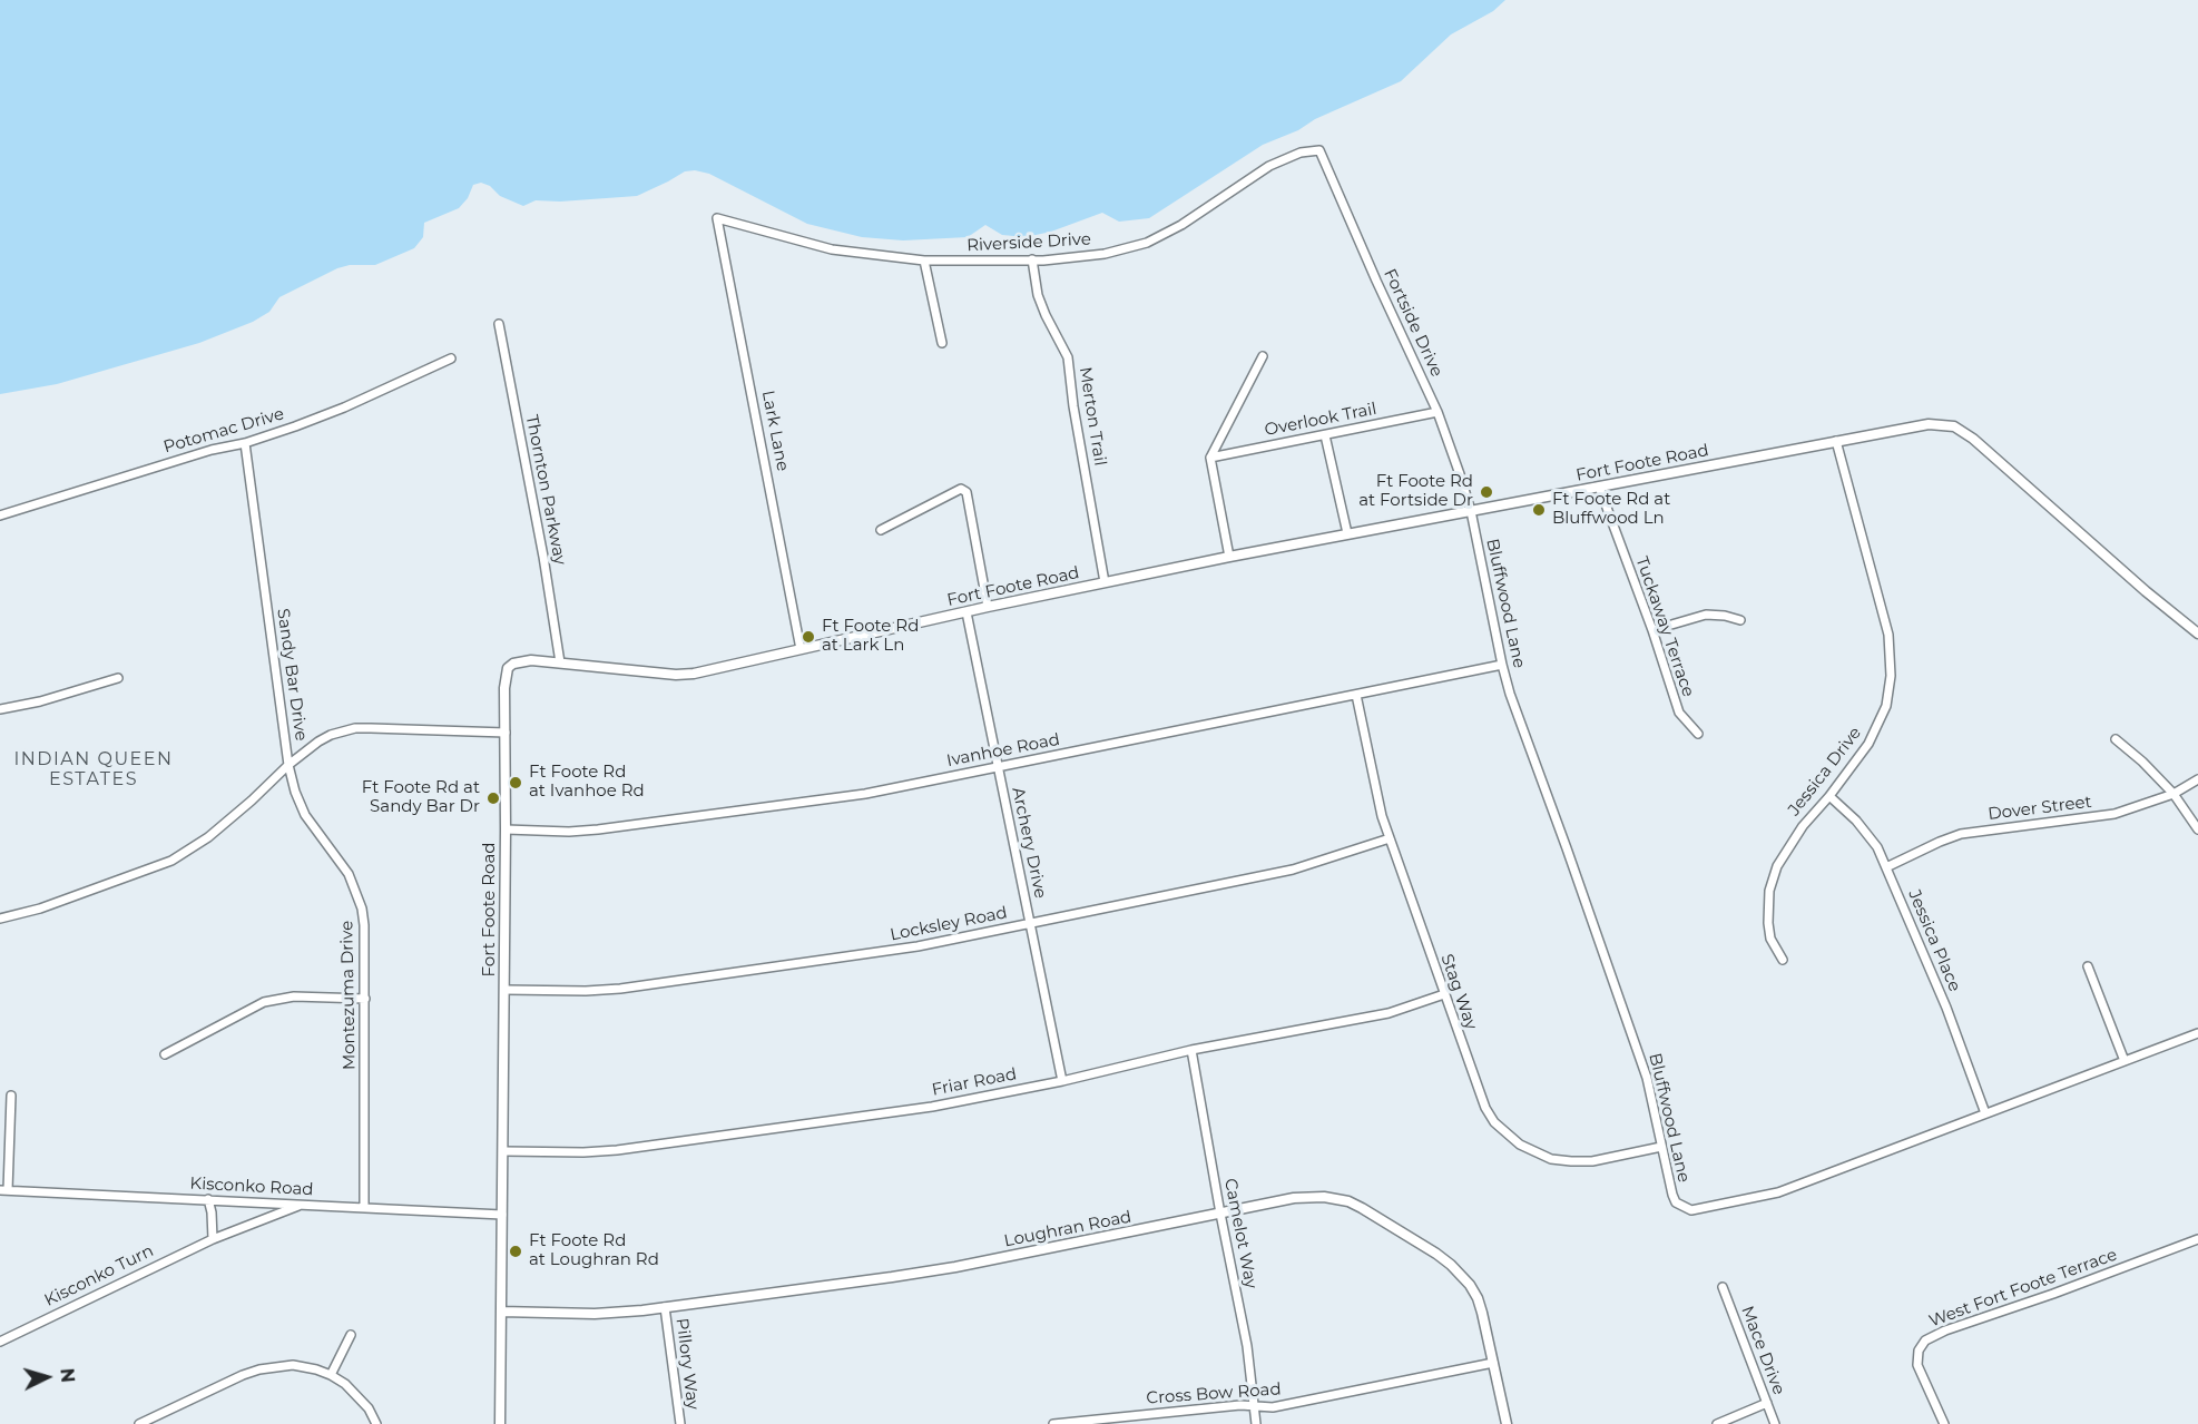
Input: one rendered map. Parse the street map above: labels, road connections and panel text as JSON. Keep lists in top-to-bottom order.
{
  "streets": {
    "street": [
      "Riverside Drive",
      "Fortside Drive",
      "Merton Trail",
      "Overlook Trail",
      "Potomac Drive",
      "Lark Lane",
      "Fort Foote Road",
      "Thornton Parkway",
      "Bluffwood Lane",
      "Tuckaway Terrace",
      "Sandy Bar Drive",
      "Ivanhoe Road",
      "Jessica Drive",
      "Dover Street",
      "Archery Drive",
      "Locksley Road",
      "Jessica Place",
      "Stag Way",
      "Montezuma Drive",
      "Friar Road",
      "Kisconko Road",
      "Loughran Road",
      "Camelot Way",
      "Kisconko Turn",
      "West Fort Foote Terrace",
      "Mace Drive",
      "Pillory Way",
      "Cross Bow Road"
    ]
  },
  "crossings": [
    ["Riverside Drive", "Fortside Drive"],
    ["Riverside Drive", "Merton Trail"],
    ["Riverside Drive", "Lark Lane"],
    ["Fortside Drive", "Overlook Trail"],
    ["Fortside Drive", "Fort Foote Road"],
    ["Fortside Drive", "Bluffwood Lane"],
    ["Merton Trail", "Fort Foote Road"],
    ["Potomac Drive", "Sandy Bar Drive"],
    ["Lark Lane", "Fort Foote Road"],
    ["Fort Foote Road", "Thornton Parkway"],
    ["Fort Foote Road", "Bluffwood Lane"],
    ["Fort Foote Road", "Tuckaway Terrace"],
    ["Fort Foote Road", "Sandy Bar Drive"],
    ["Fort Foote Road", "Ivanhoe Road"],
    ["Fort Foote Road", "Jessica Drive"],
    ["Fort Foote Road", "Archery Drive"],
    ["Fort Foote Road", "Locksley Road"],
    ["Fort Foote Road", "Friar Road"],
    ["Fort Foote Road", "Kisconko Road"],
    ["Fort Foote Road", "Loughran Road"],
    ["Bluffwood Lane", "Ivanhoe Road"],
    ["Bluffwood Lane", "Jessica Place"],
    ["Bluffwood Lane", "Stag Way"],
    ["Sandy Bar Drive", "Montezuma Drive"],
    ["Ivanhoe Road", "Archery Drive"],
    ["Ivanhoe Road", "Stag Way"],
    ["Jessica Drive", "Jessica Place"],
    ["Dover Street", "Jessica Place"],
    ["Archery Drive", "Locksley Road"],
    ["Archery Drive", "Friar Road"],
    ["Locksley Road", "Stag Way"],
    ["Stag Way", "Friar Road"],
    ["Montezuma Drive", "Kisconko Road"],
    ["Friar Road", "Camelot Way"],
    ["Kisconko Road", "Kisconko Turn"],
    ["Loughran Road", "Camelot Way"],
    ["Loughran Road", "Pillory Way"],
    ["Loughran Road", "Cross Bow Road"],
    ["Camelot Way", "Cross Bow Road"]
  ],
  "districts": ["INDIAN QUEEN ESTATES"],
  "places": [
    "Ft Foote Rd at Fortside Dr",
    "Ft Foote Rd at Bluffwood Ln",
    "Ft Foote Rd at Lark Ln",
    "Ft Foote Rd at Ivanhoe Rd",
    "Ft Foote Rd at Sandy Bar Dr",
    "Ft Foote Rd at Loughran Rd"
  ],
  "north": "right"
}
